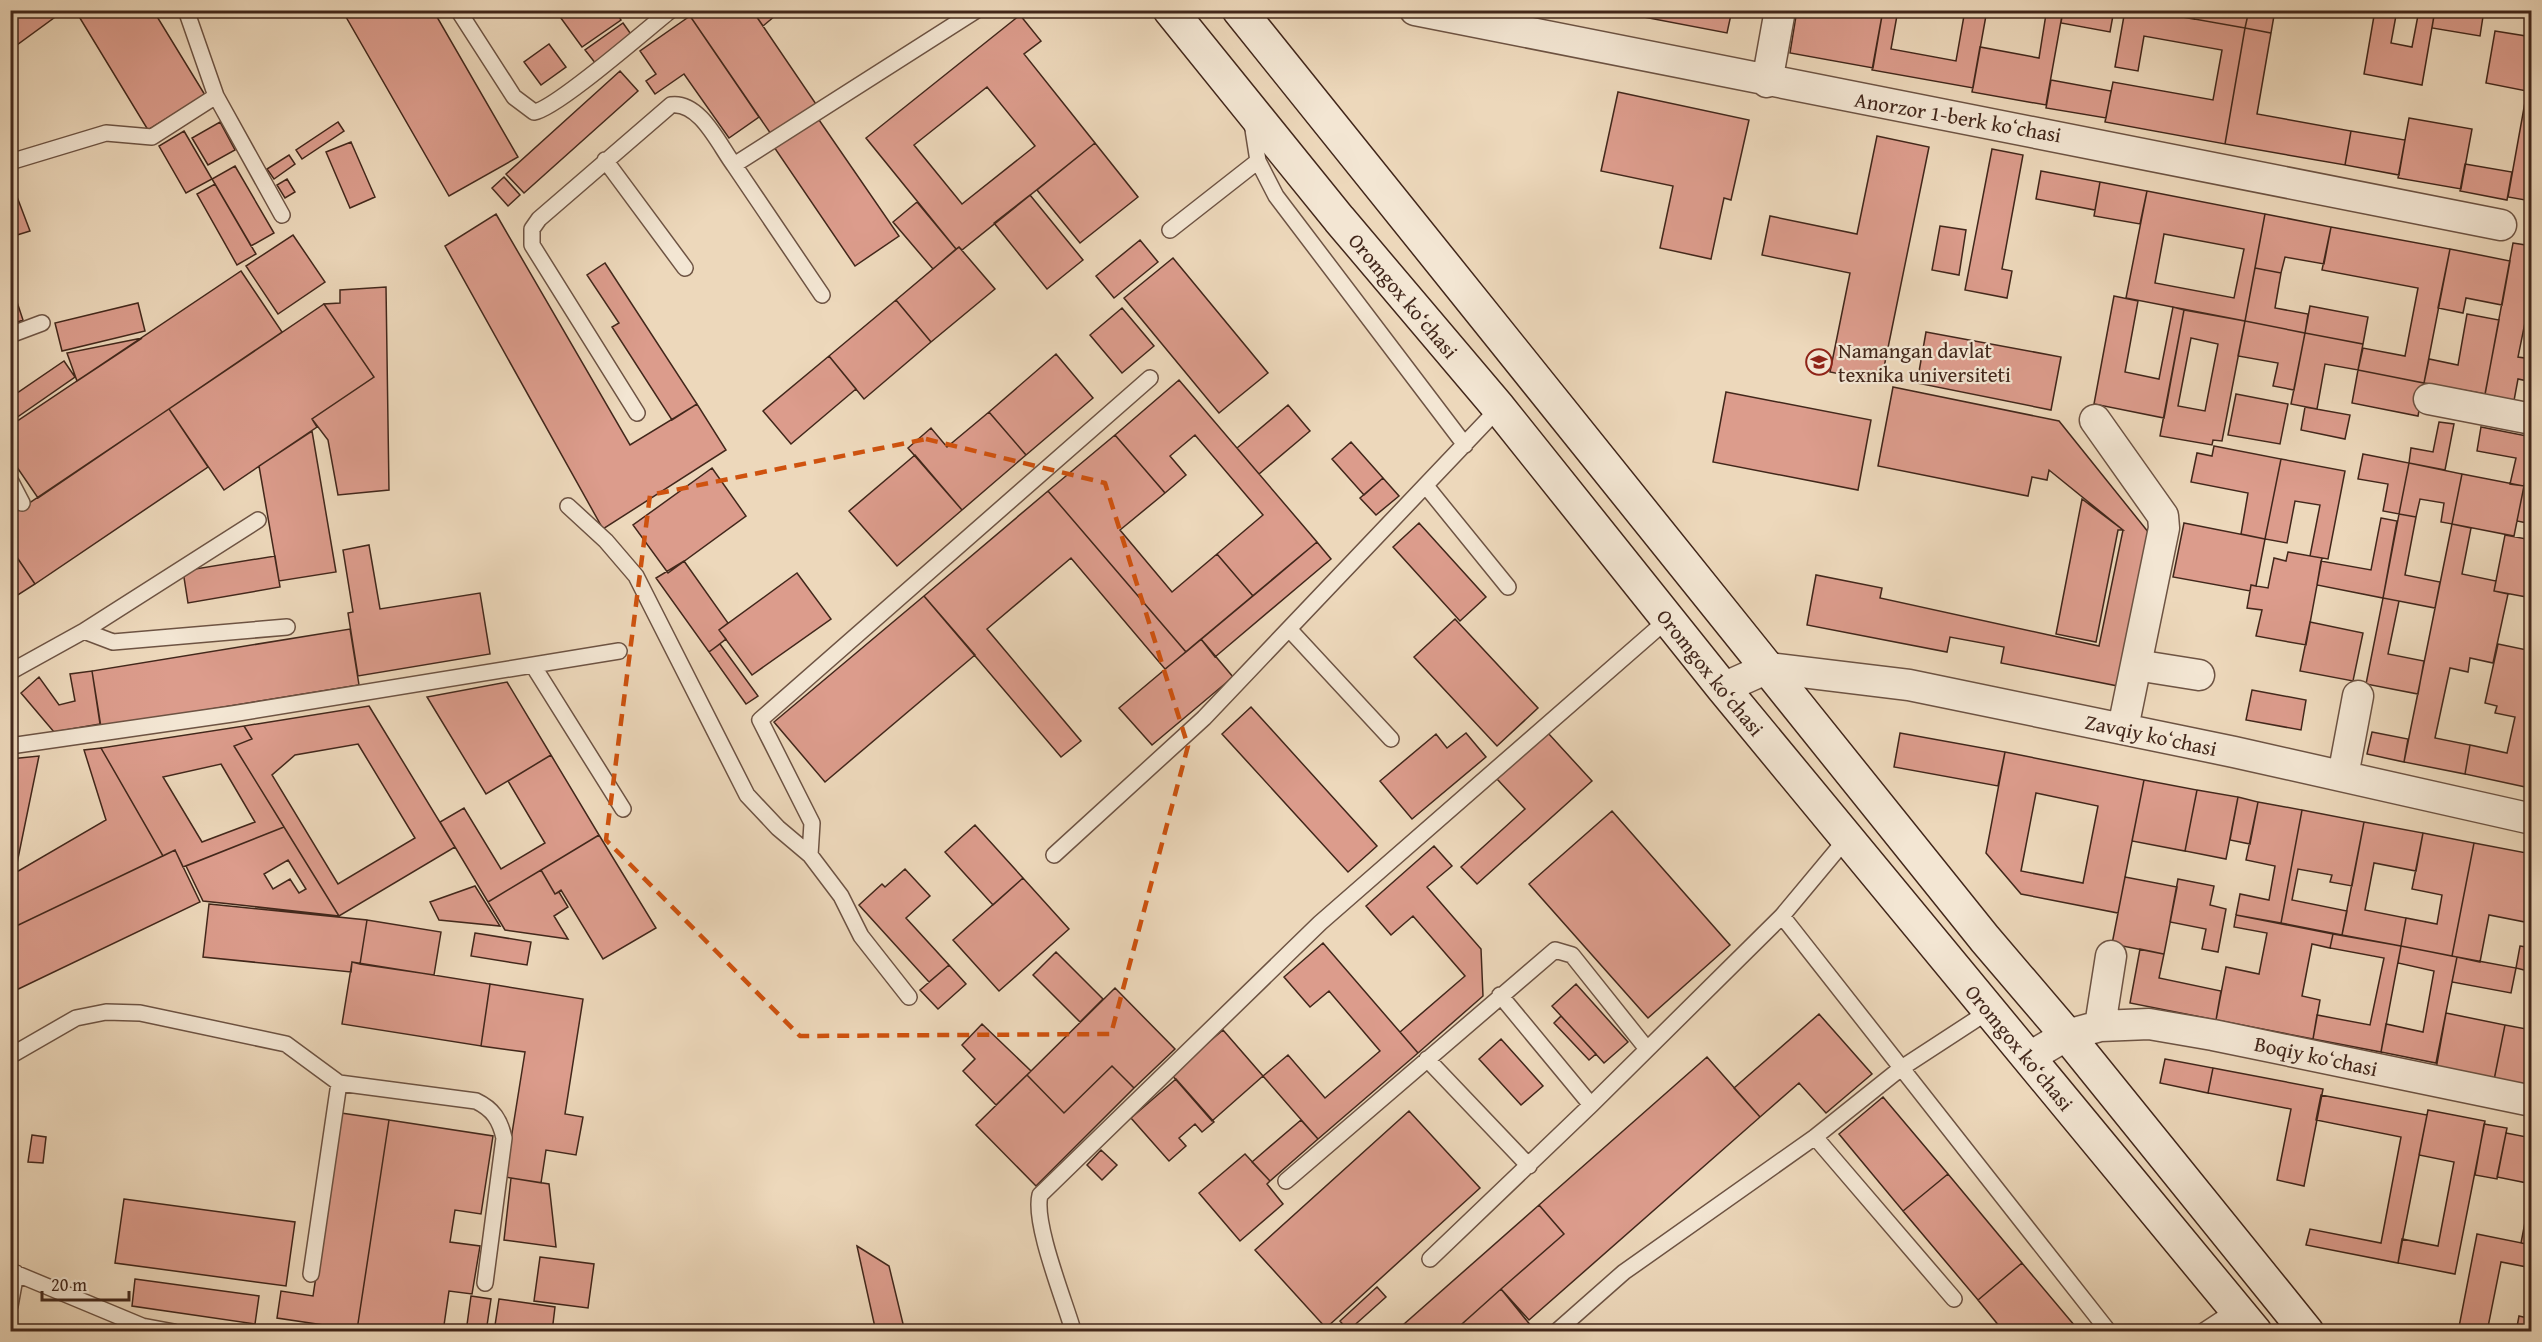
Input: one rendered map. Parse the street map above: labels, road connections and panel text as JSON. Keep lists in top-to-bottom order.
{
  "streets": {
    "main road": ["Oromgox ko‘chasi"],
    "street": ["Anorzor 1-berk koʻchasi", "Zavqiy koʻchasi", "Boqiy koʻchasi"]
  },
  "crossings": [
    ["Oromgox ko‘chasi", "Zavqiy koʻchasi"],
    ["Oromgox ko‘chasi", "Boqiy koʻchasi"]
  ],
  "places": {
    "school or university": ["Namangan davlat texnika universiteti"]
  },
  "scale_bar": "20 m"
}
